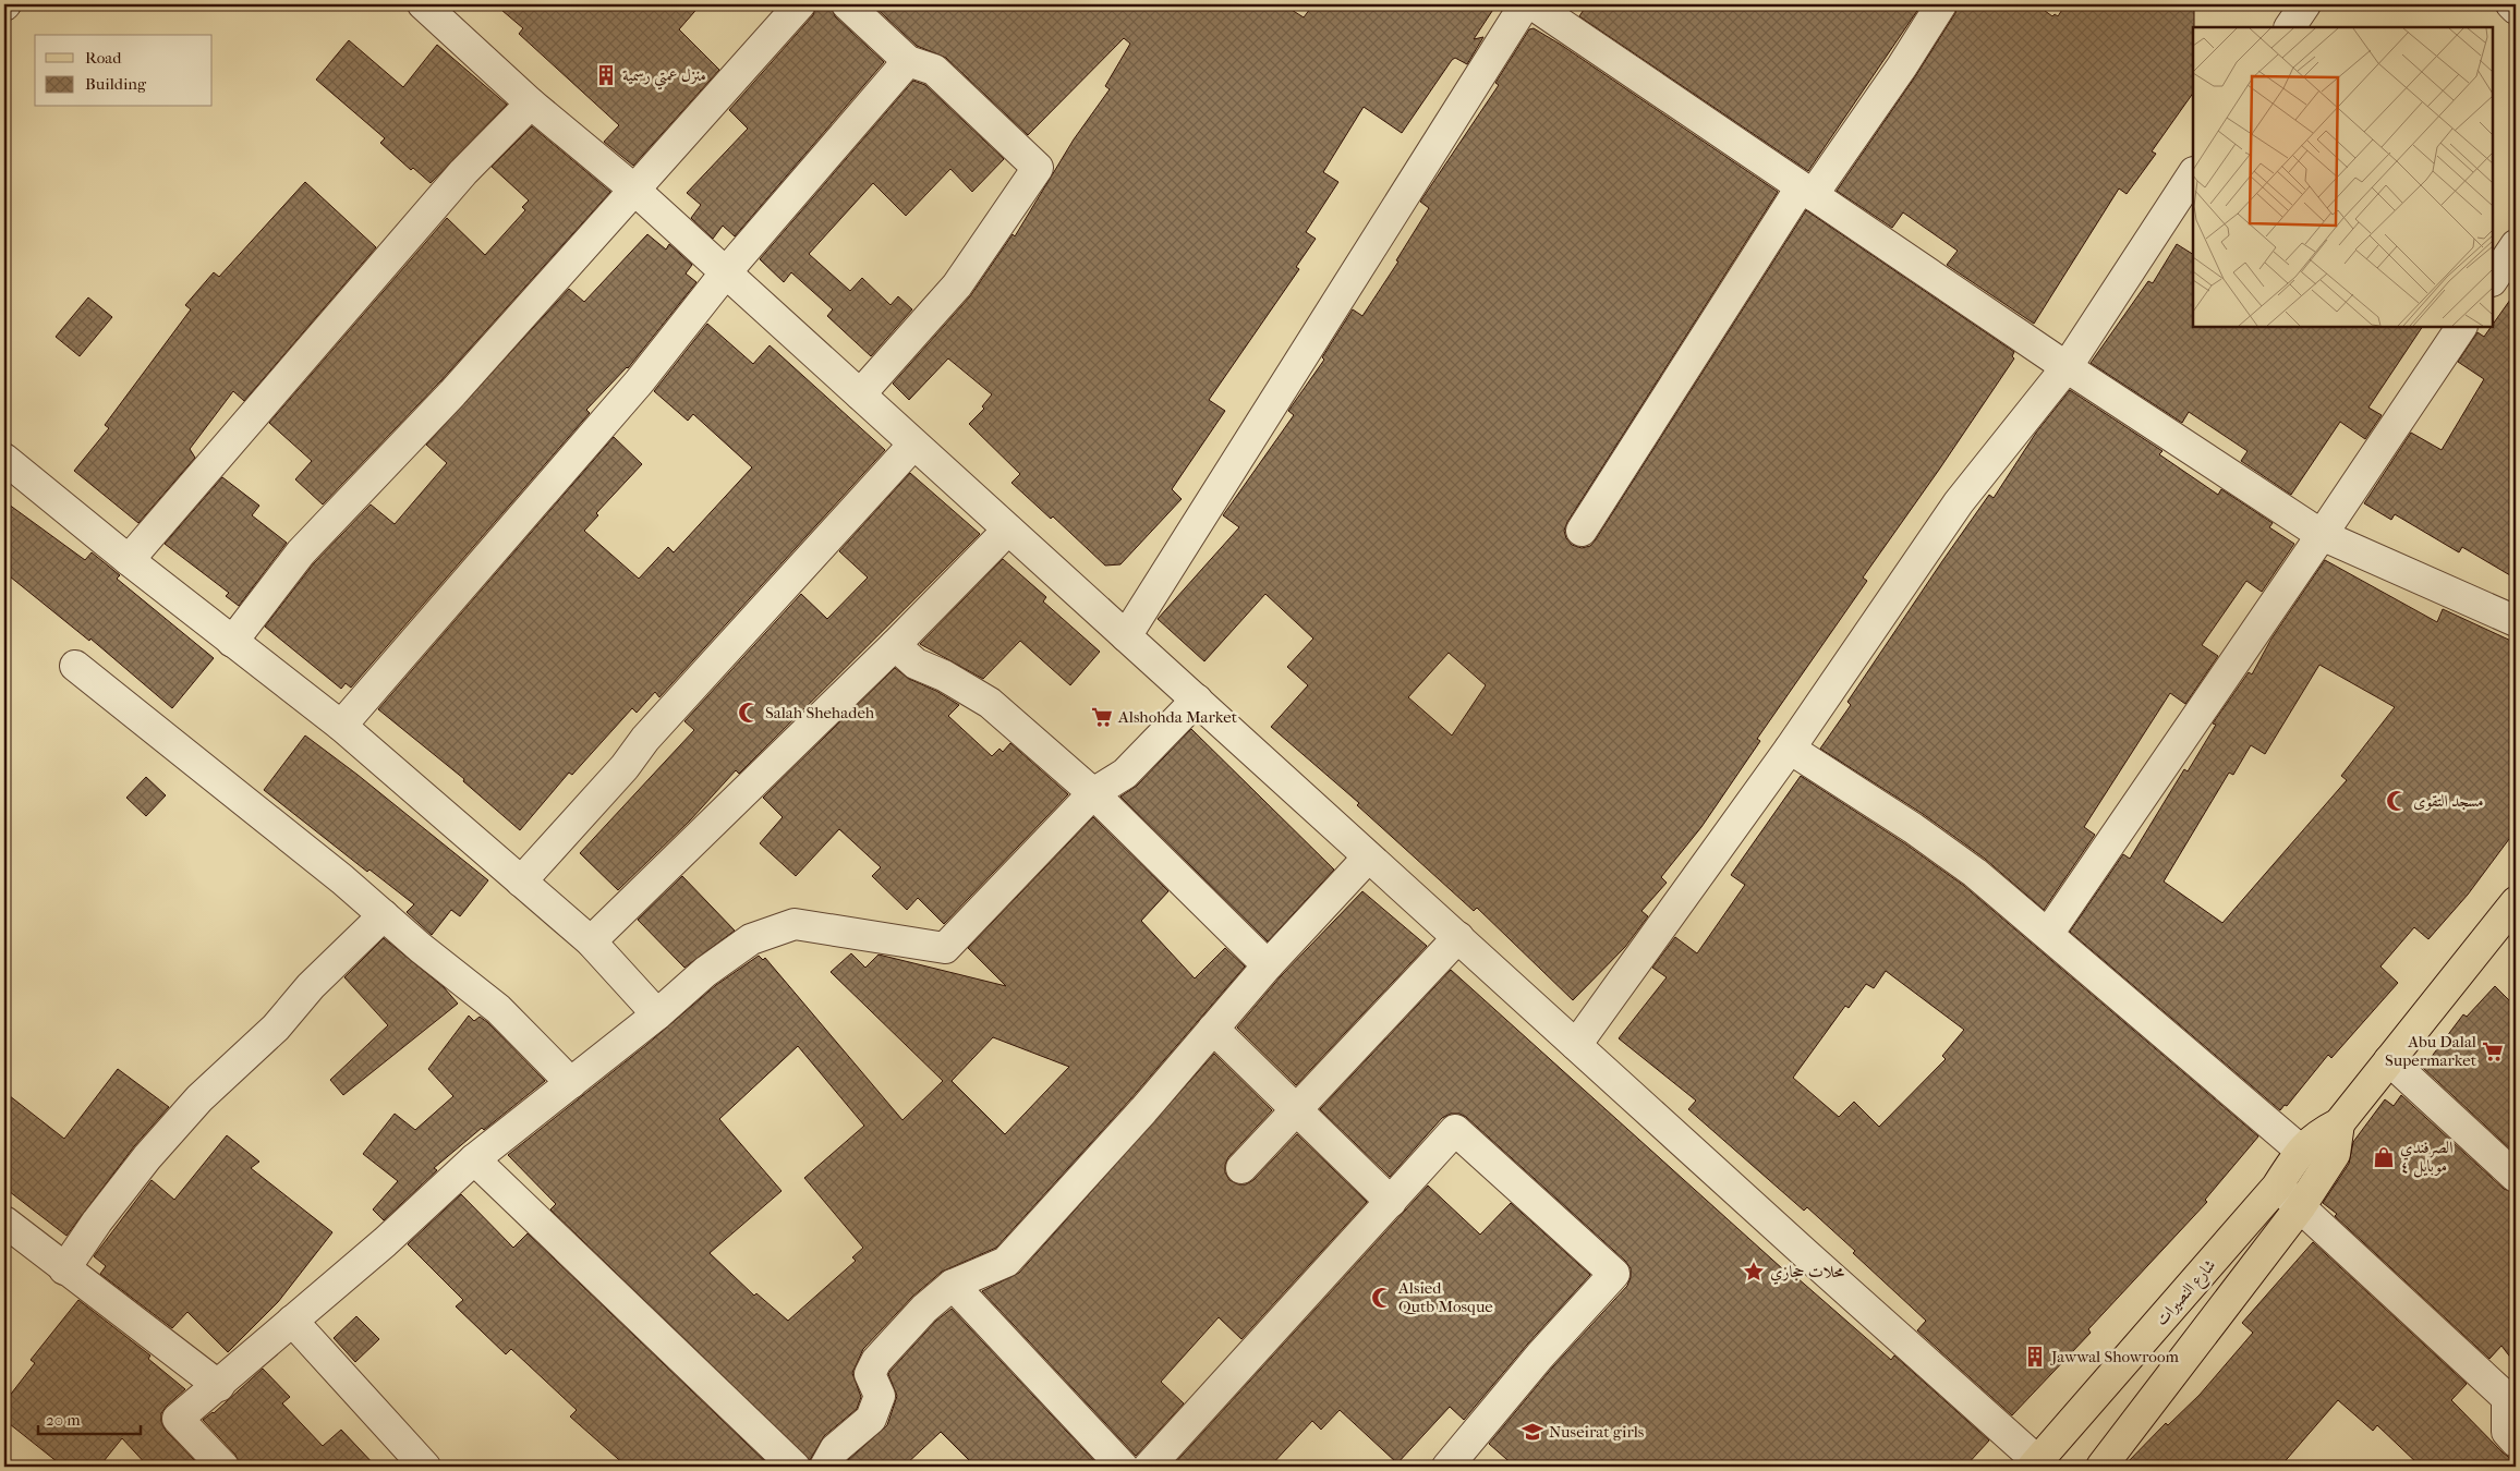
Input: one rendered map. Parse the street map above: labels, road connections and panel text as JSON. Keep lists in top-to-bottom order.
{
  "streets": {
    "main road": ["شارع النصيرات"]
  },
  "places": {
    "building": ["منزل عمتي رسمية", "Jawwal Showroom"],
    "mosque": ["Salah Shehadeh", "مسجد التقوى", "Alsied Qutb Mosque"],
    "supermarket": ["Alshohda Market", "Abu Dalal Supermarket"],
    "shop": ["الصرفندي موبايل ٤"],
    "place": ["محلات حجازي"],
    "school or university": ["Nuseirat girls"]
  },
  "legend": ["Road", "Building"],
  "scale_bar": "20 m"
}
